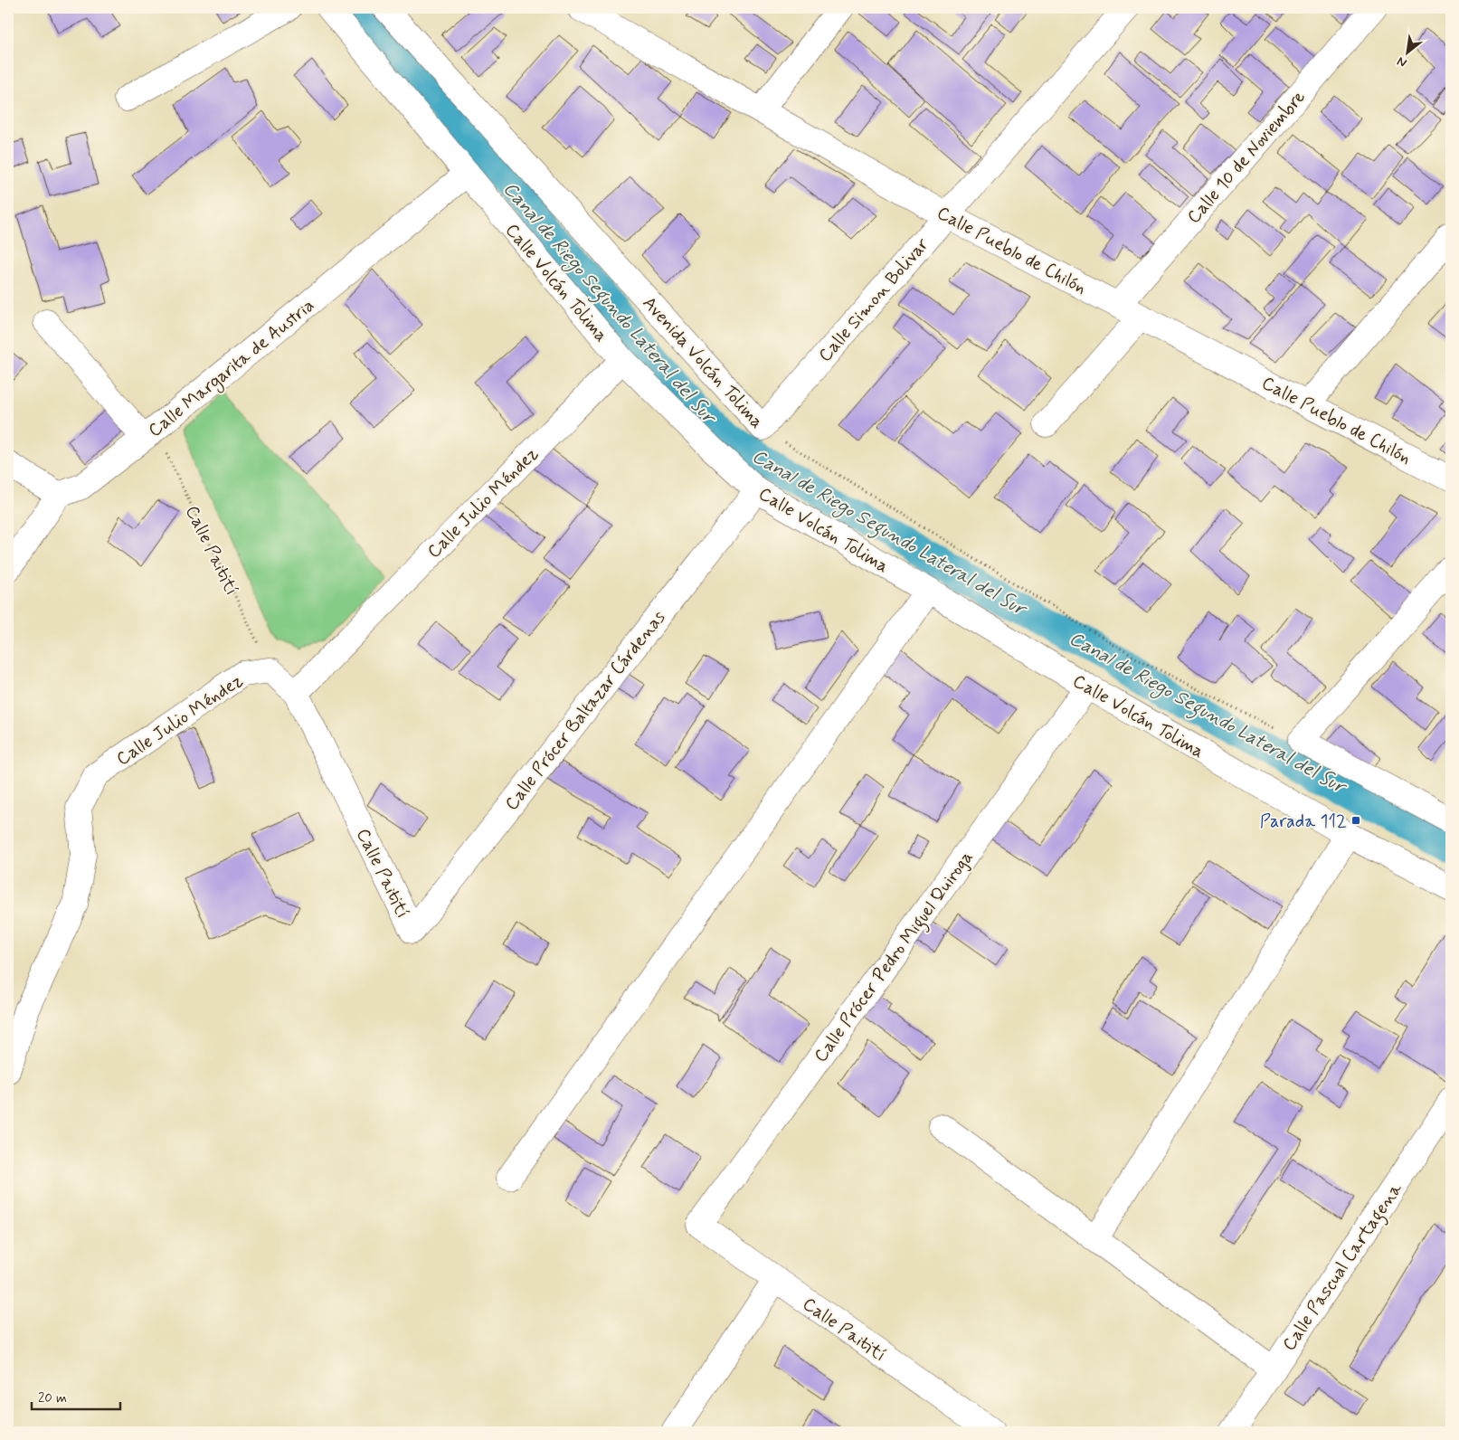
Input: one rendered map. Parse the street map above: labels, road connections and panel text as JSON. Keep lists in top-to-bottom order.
{
  "streets": {
    "street": [
      "Calle 10 de Noviembre",
      "Calle Pueblo de Chilón",
      "Calle Volcán Tolima",
      "Calle Simon Bolivar",
      "Avenida Volcán Tolima",
      "Calle Margarita de Austria",
      "Calle Julio Méndez",
      "Calle Paitití",
      "Calle Prócer Baltazar Cárdenas",
      "Calle Prócer Pedro Miguel Quiroga",
      "Calle Pascual Cartagena"
    ]
  },
  "crossings": [
    ["Calle 10 de Noviembre", "Calle Pueblo de Chilón"],
    ["Calle Pueblo de Chilón", "Calle Simon Bolivar"],
    ["Calle Volcán Tolima", "Calle Margarita de Austria"],
    ["Calle Volcán Tolima", "Calle Julio Méndez"],
    ["Calle Volcán Tolima", "Calle Prócer Baltazar Cárdenas"],
    ["Calle Volcán Tolima", "Calle Prócer Pedro Miguel Quiroga"],
    ["Calle Simon Bolivar", "Avenida Volcán Tolima"],
    ["Calle Margarita de Austria", "Calle Paitití"],
    ["Calle Julio Méndez", "Calle Paitití"],
    ["Calle Paitití", "Calle Prócer Baltazar Cárdenas"],
    ["Calle Paitití", "Calle Prócer Pedro Miguel Quiroga"]
  ],
  "water": ["Canal de Riego Segundo Lateral del Sur"],
  "places": {
    "transit": ["Parada 112"]
  },
  "scale_bar": "20 m",
  "north": "bottom left"
}
